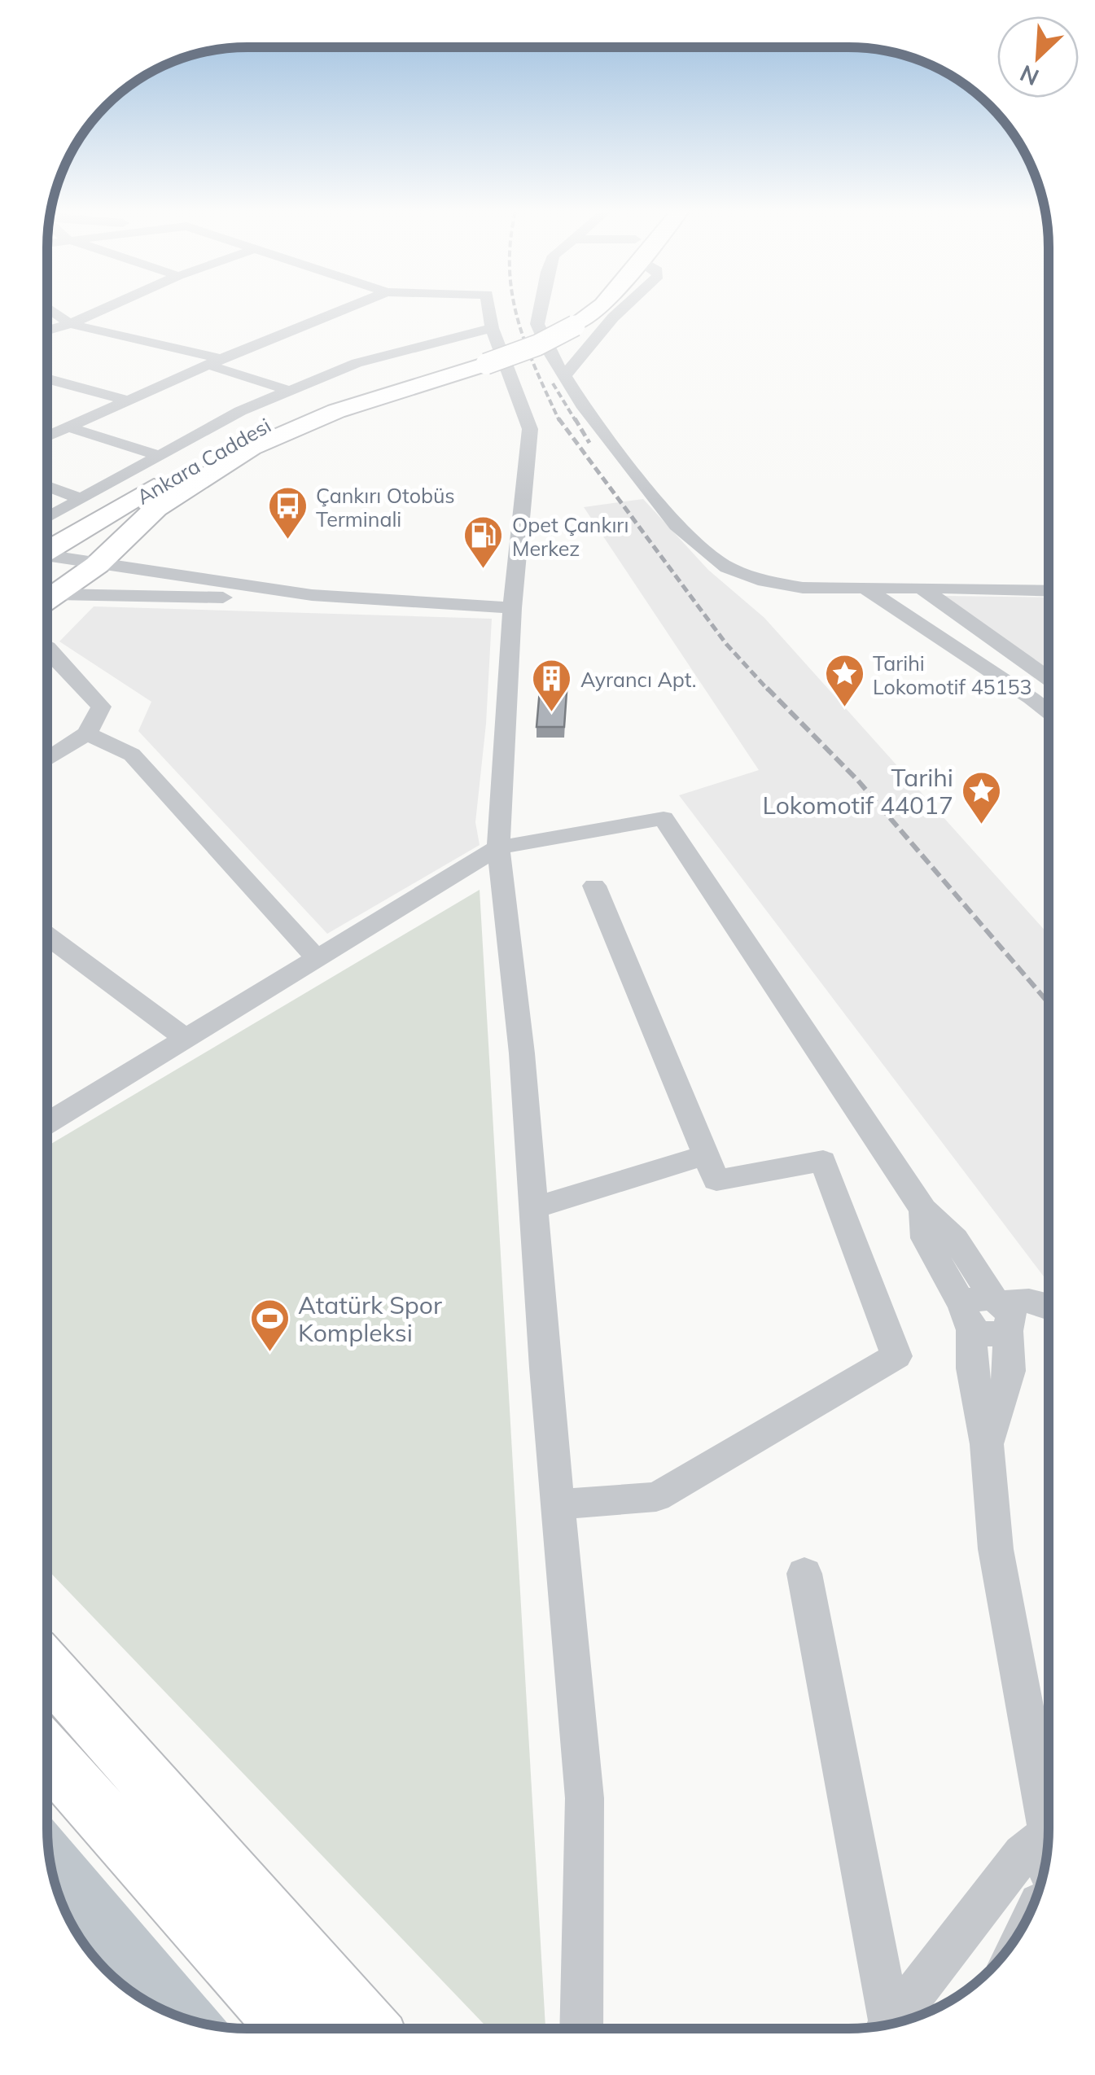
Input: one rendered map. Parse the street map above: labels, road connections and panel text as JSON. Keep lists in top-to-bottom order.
{
  "streets": {
    "highway": ["Ankara Caddesi"]
  },
  "places": {
    "bus stop": ["Çankırı Otobüs Terminali"],
    "fuel station": ["Opet Çankırı Merkez"],
    "place": ["Tarihi Lokomotif 45153", "Tarihi Lokomotif 44017"],
    "building": ["Ayrancı Apt."],
    "sports": ["Atatürk Spor Kompleksi"]
  },
  "north": "bottom left"
}
